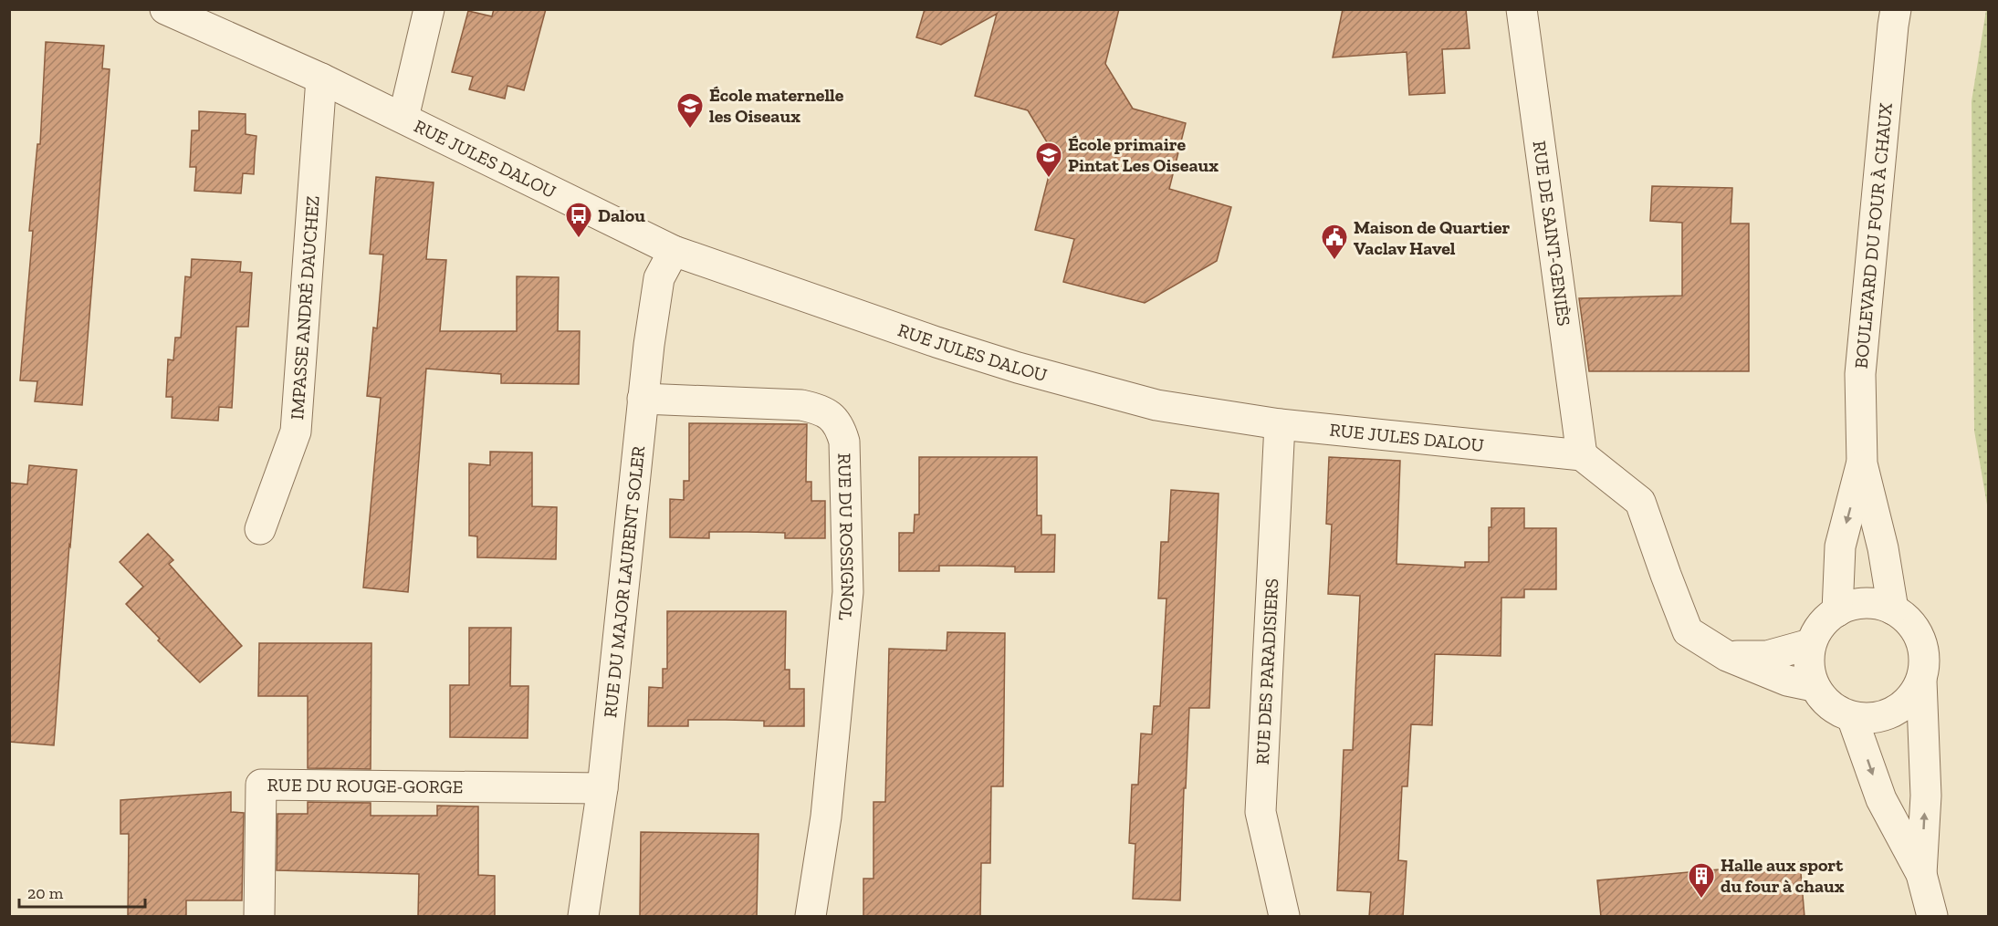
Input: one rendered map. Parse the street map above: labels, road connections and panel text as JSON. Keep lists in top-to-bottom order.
{
  "streets": {
    "street": [
      "RUE JULES DALOU",
      "RUE DE SAINT-GENIÈS",
      "BOULEVARD DU FOUR À CHAUX",
      "IMPASSE ANDRÉ DAUCHEZ",
      "RUE DU ROSSIGNOL",
      "RUE DU MAJOR LAURENT SOLER",
      "RUE DES PARADISIERS",
      "RUE DU ROUGE-GORGE"
    ]
  },
  "crossings": [
    ["RUE JULES DALOU", "RUE DE SAINT-GENIÈS"],
    ["RUE JULES DALOU", "IMPASSE ANDRÉ DAUCHEZ"],
    ["RUE JULES DALOU", "RUE DU MAJOR LAURENT SOLER"],
    ["RUE JULES DALOU", "RUE DES PARADISIERS"],
    ["RUE DU ROSSIGNOL", "RUE DU MAJOR LAURENT SOLER"],
    ["RUE DU MAJOR LAURENT SOLER", "RUE DU ROUGE-GORGE"]
  ],
  "places": {
    "school or university": ["École maternelle les Oiseaux", "École primaire Pintat Les Oiseaux"],
    "bus stop": ["Dalou"],
    "public building": ["Maison de Quartier Vaclav Havel"],
    "building": ["Halle aux sport du four à chaux"]
  },
  "scale_bar": "20 m"
}
